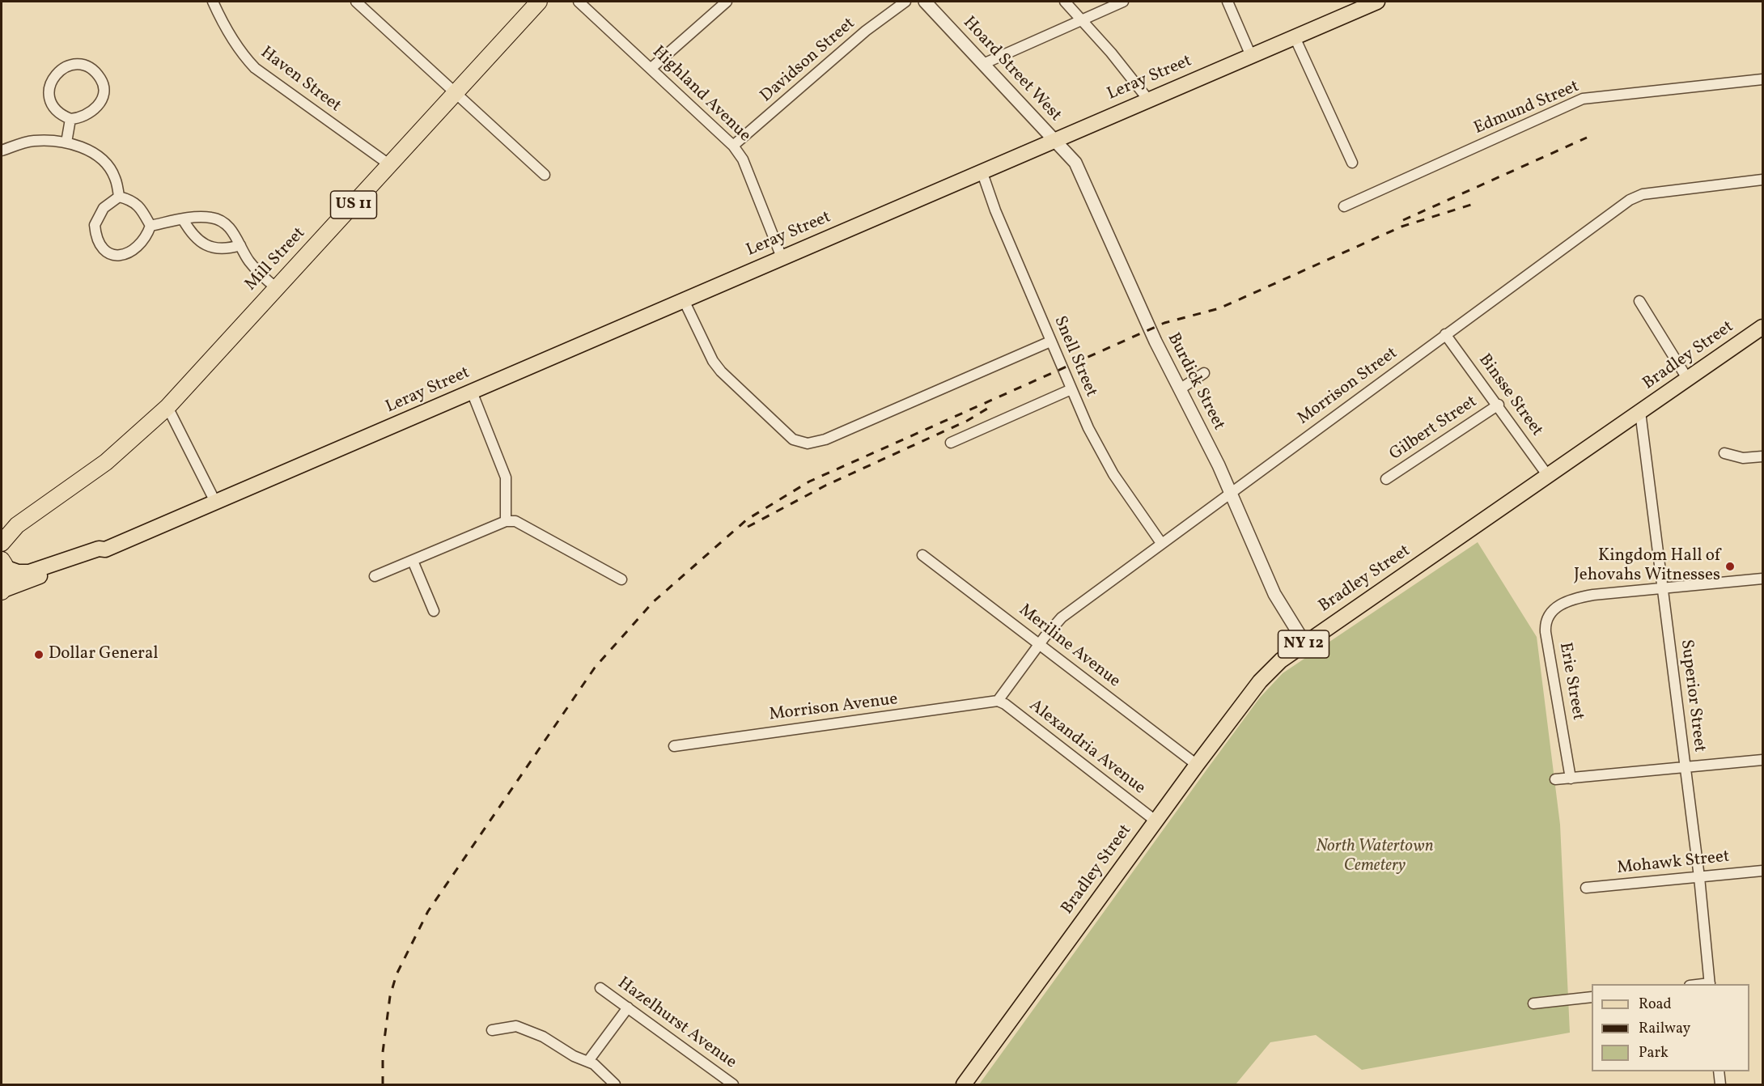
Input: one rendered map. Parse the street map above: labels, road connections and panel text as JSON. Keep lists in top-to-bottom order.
{
  "streets": {
    "highway": ["US 11", "Mill Street"],
    "main road": ["Leray Street", "Bradley Street", "NY 12"],
    "street": [
      "Davidson Street",
      "Hoard Street West",
      "Haven Street",
      "Highland Avenue",
      "Edmund Street",
      "Snell Street",
      "Burdick Street",
      "Morrison Street",
      "Binsse Street",
      "Gilbert Street",
      "Meriline Avenue",
      "Erie Street",
      "Superior Street",
      "Morrison Avenue",
      "Alexandria Avenue",
      "Mohawk Street",
      "Hazelhurst Avenue"
    ]
  },
  "crossings": [
    ["Davidson Street", "Highland Avenue"],
    ["Hoard Street West", "Leray Street"],
    ["Hoard Street West", "Burdick Street"],
    ["Leray Street", "Highland Avenue"],
    ["Leray Street", "Snell Street"],
    ["Leray Street", "Burdick Street"],
    ["Haven Street", "Mill Street"],
    ["Bradley Street", "Burdick Street"],
    ["Bradley Street", "Binsse Street"],
    ["Bradley Street", "Meriline Avenue"],
    ["Bradley Street", "Superior Street"],
    ["Bradley Street", "Alexandria Avenue"],
    ["Snell Street", "Morrison Street"],
    ["Burdick Street", "Morrison Street"],
    ["Morrison Street", "Binsse Street"],
    ["Morrison Street", "Meriline Avenue"],
    ["Morrison Street", "Morrison Avenue"],
    ["Morrison Street", "Alexandria Avenue"],
    ["Binsse Street", "Gilbert Street"],
    ["Erie Street", "Superior Street"],
    ["Superior Street", "Mohawk Street"],
    ["Morrison Avenue", "Alexandria Avenue"]
  ],
  "parks": ["North Watertown Cemetery"],
  "places": ["Kingdom Hall of Jehovahs Witnesses", "Dollar General"],
  "legend": ["Road", "Railway", "Park"]
}
